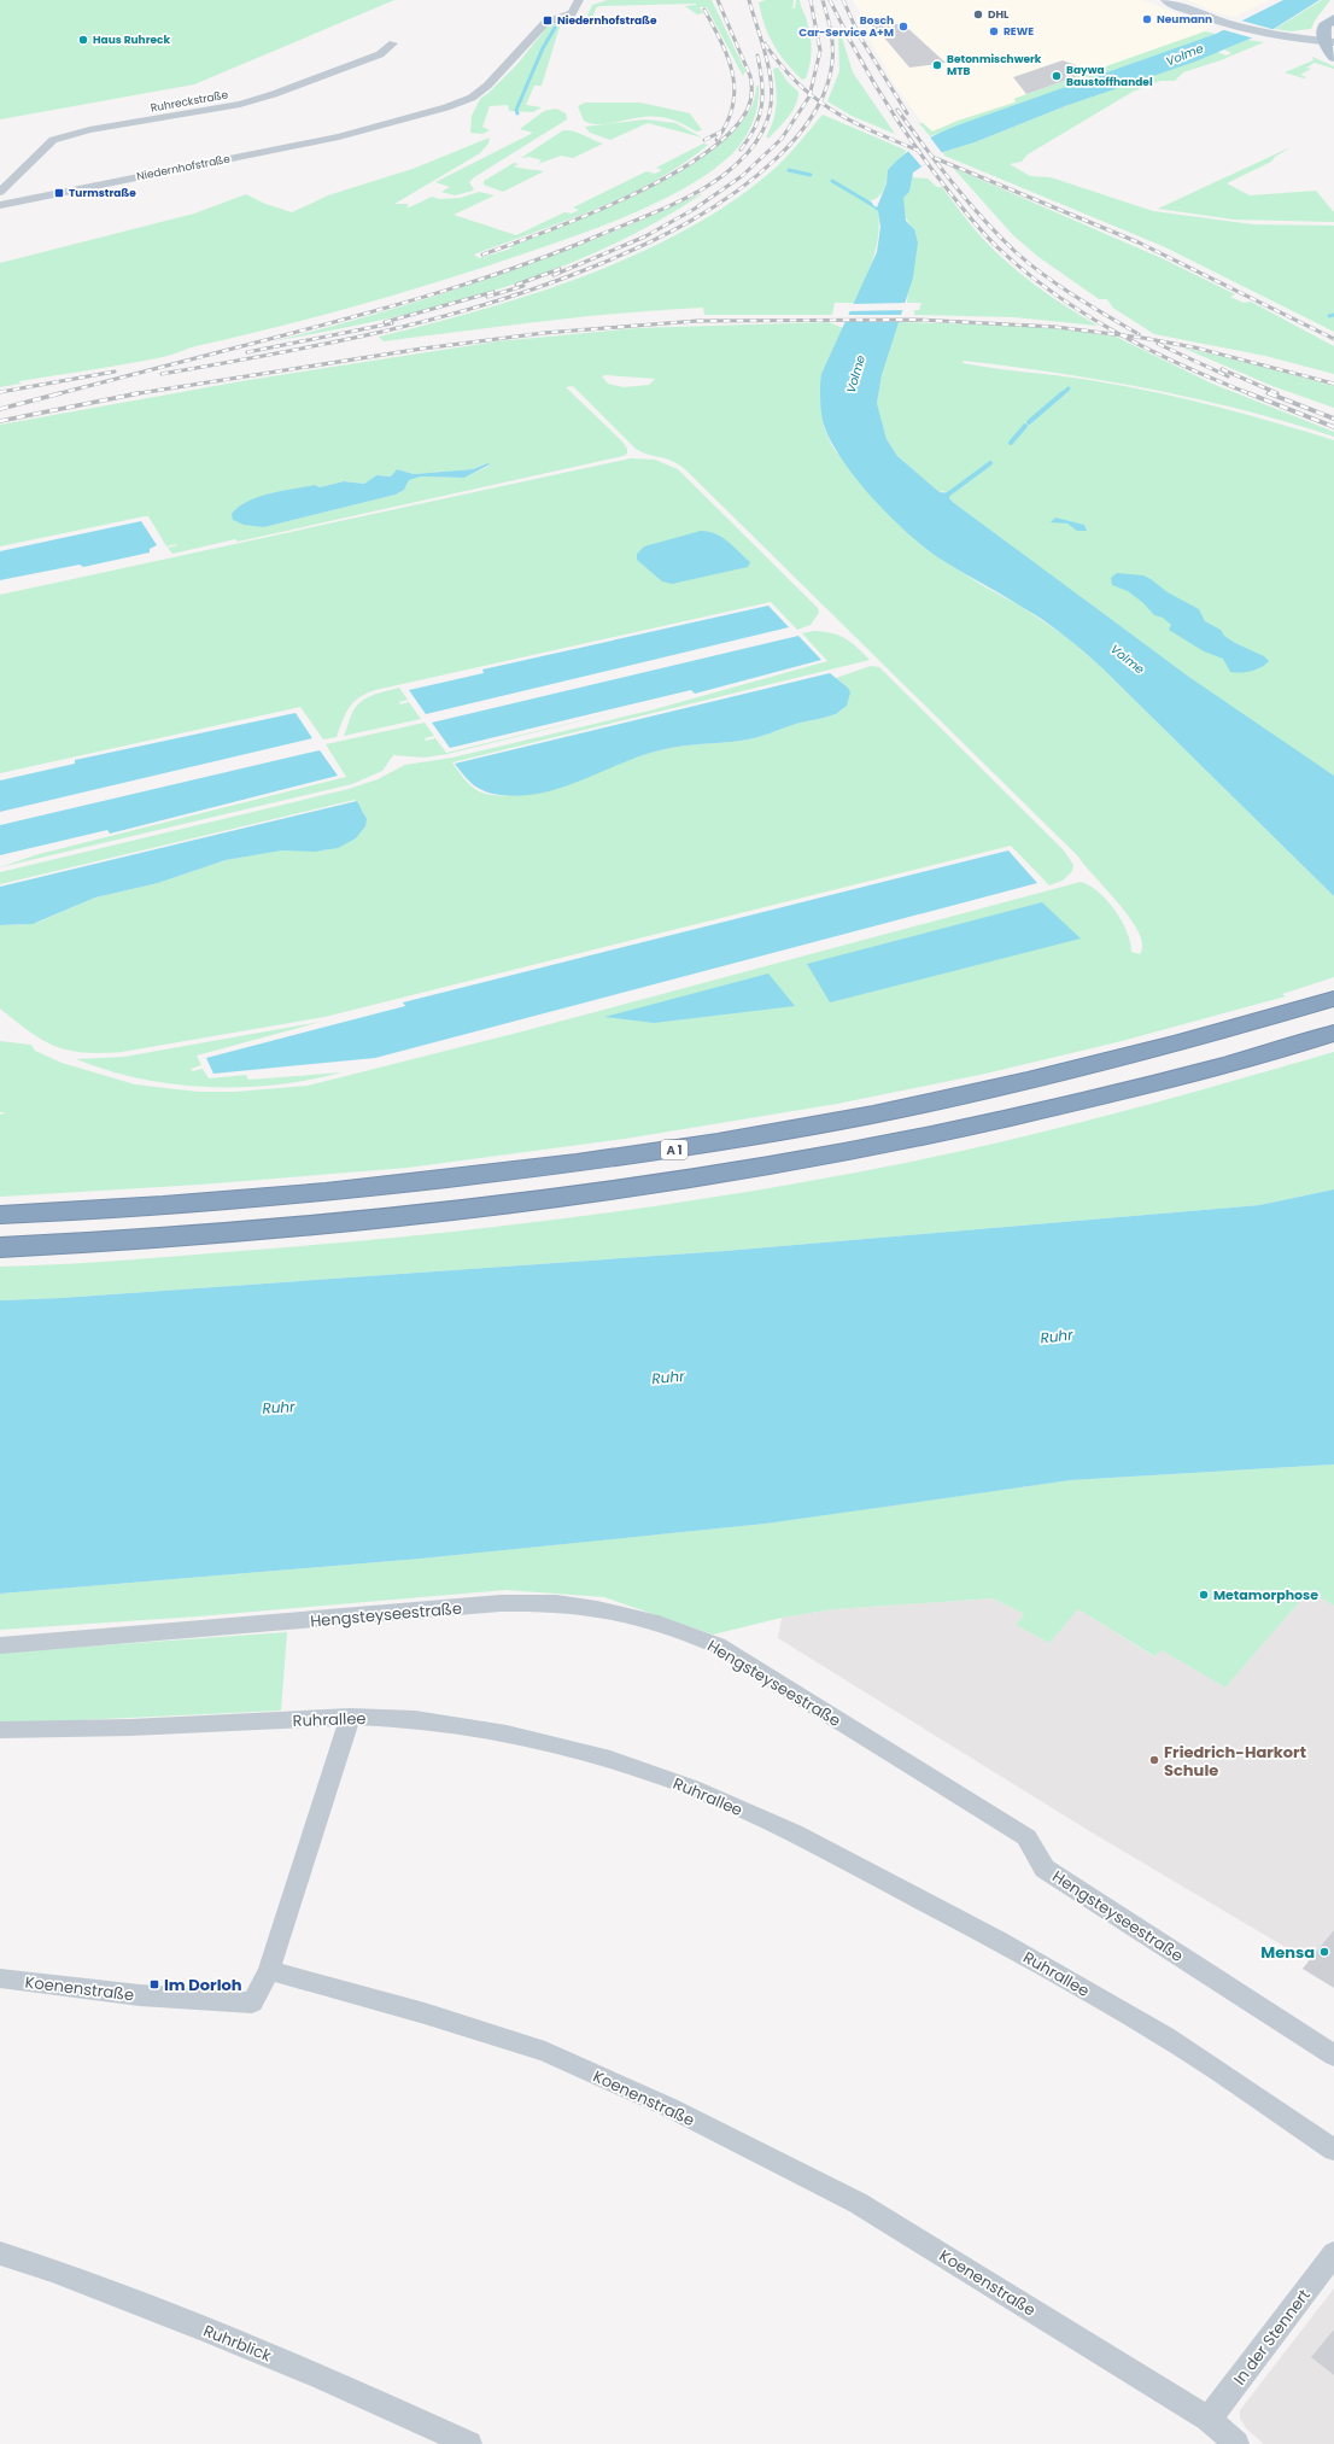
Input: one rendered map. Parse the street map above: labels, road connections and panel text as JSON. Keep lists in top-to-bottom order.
{
  "streets": {
    "highway": ["A 1"],
    "street": [
      "Ruhreckstraße",
      "Niedernhofstraße",
      "Hengsteyseestraße",
      "Ruhrallee",
      "Koenenstraße",
      "In der Stennert",
      "Ruhrblick"
    ]
  },
  "crossings": [
    ["Koenenstraße", "In der Stennert"]
  ],
  "water": ["Volme", "Ruhr"],
  "places": {
    "other": [
      "DHL",
      "Neumann",
      "Bosch Car-Service A+M",
      "REWE",
      "Haus Ruhreck",
      "Betonmischwerk MTB",
      "Baywa Baustoffhandel",
      "Metamorphose",
      "Friedrich-Harkort Schule",
      "Mensa"
    ],
    "transit": ["Niedernhofstraße", "Turmstraße", "Im Dorloh"]
  }
}
